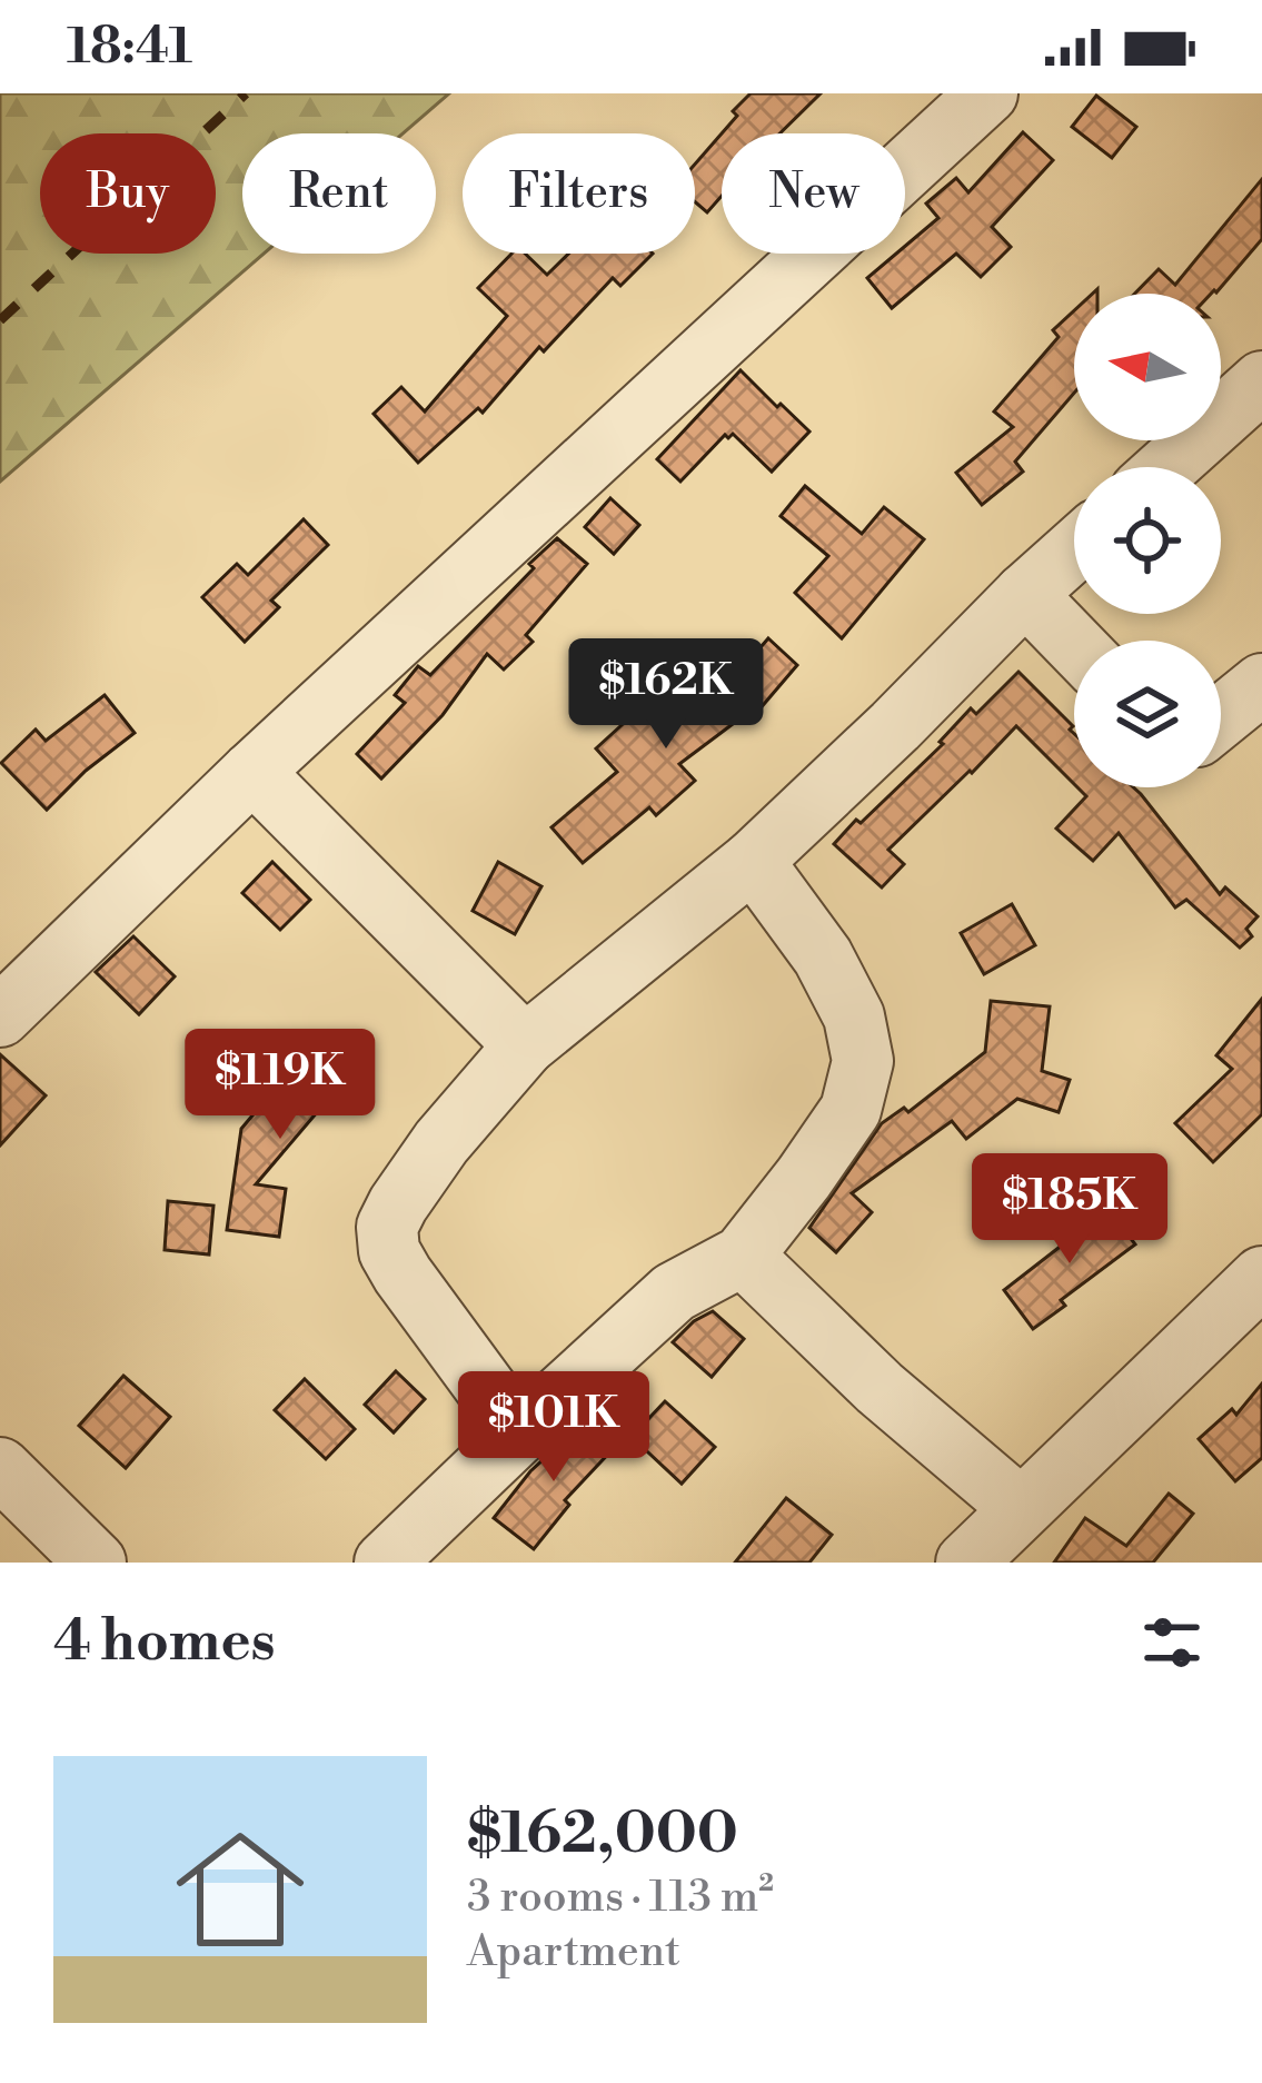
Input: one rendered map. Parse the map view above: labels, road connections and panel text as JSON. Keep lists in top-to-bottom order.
{
  "north": "left",
  "page": {
    "status": "18:41",
    "chip": [
      "Buy",
      "Rent",
      "Filters",
      "New"
    ],
    "price": [
      "$162K",
      "$119K",
      "$185K",
      "$101K"
    ],
    "heading": "4 homes",
    "list": [
      {
        "name": "$162,000",
        "note": "3 rooms · 113 m² · Apartment"
      }
    ]
  }
}
